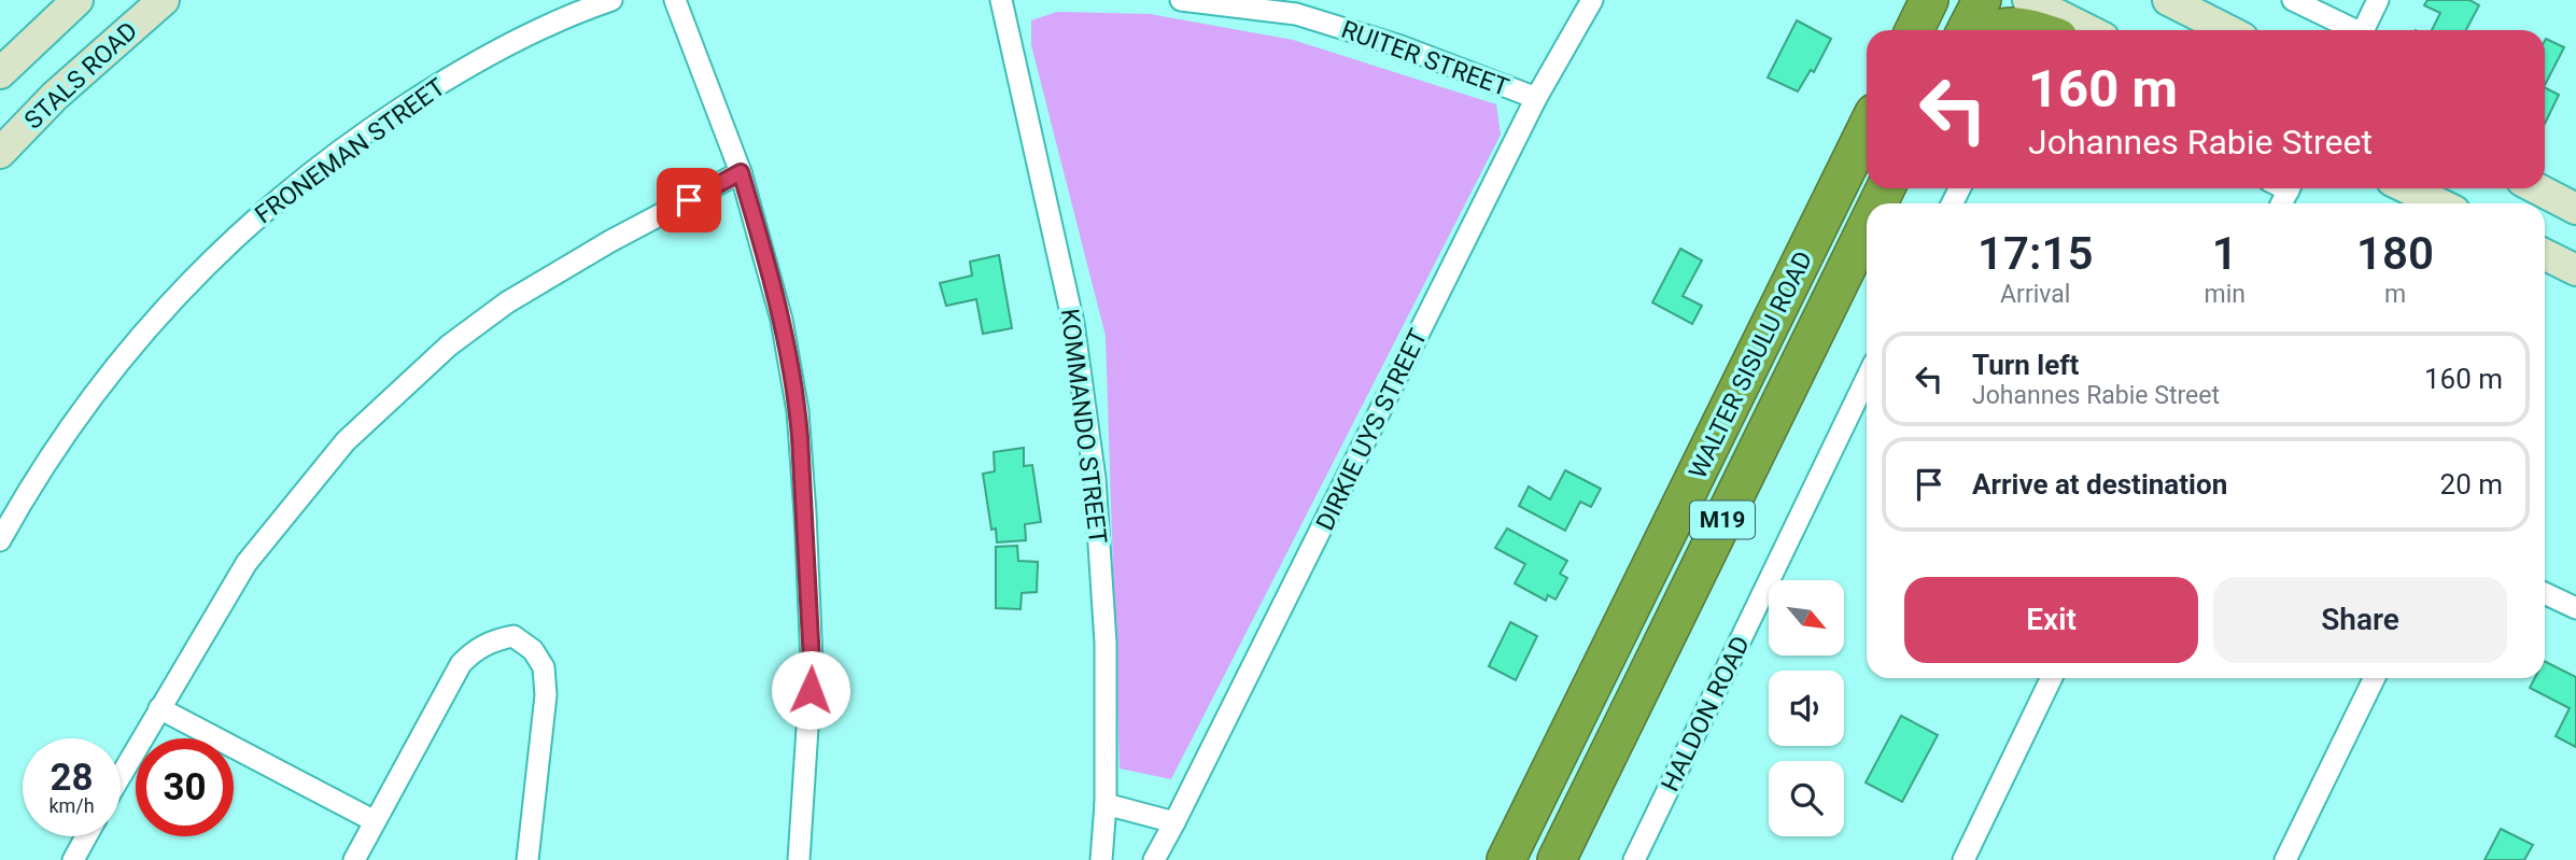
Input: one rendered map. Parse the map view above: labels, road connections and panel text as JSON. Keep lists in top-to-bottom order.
{
  "streets": {
    "highway": ["WALTER SISULU ROAD", "M19"],
    "street": [
      "RUITER STREET",
      "STALS ROAD",
      "FRONEMAN STREET",
      "KOMMANDO STREET",
      "DIRKIE UYS STREET",
      "HALDON ROAD"
    ]
  },
  "crossings": [
    ["RUITER STREET", "DIRKIE UYS STREET"]
  ],
  "north": "bottom right",
  "page": {
    "turn": ["160 m", "Johannes Rabie Street"],
    "eta": [
      "17:15",
      "Arrival",
      "1",
      "min",
      "180",
      "m"
    ],
    "list": [
      {
        "name": "Turn left",
        "note": "Johannes Rabie Street",
        "value": "160 m"
      },
      {
        "name": "Arrive at destination",
        "value": "20 m"
      }
    ],
    "buttons": ["Exit", "Share"],
    "speed": "28 km/h",
    "limit": "30"
  }
}
